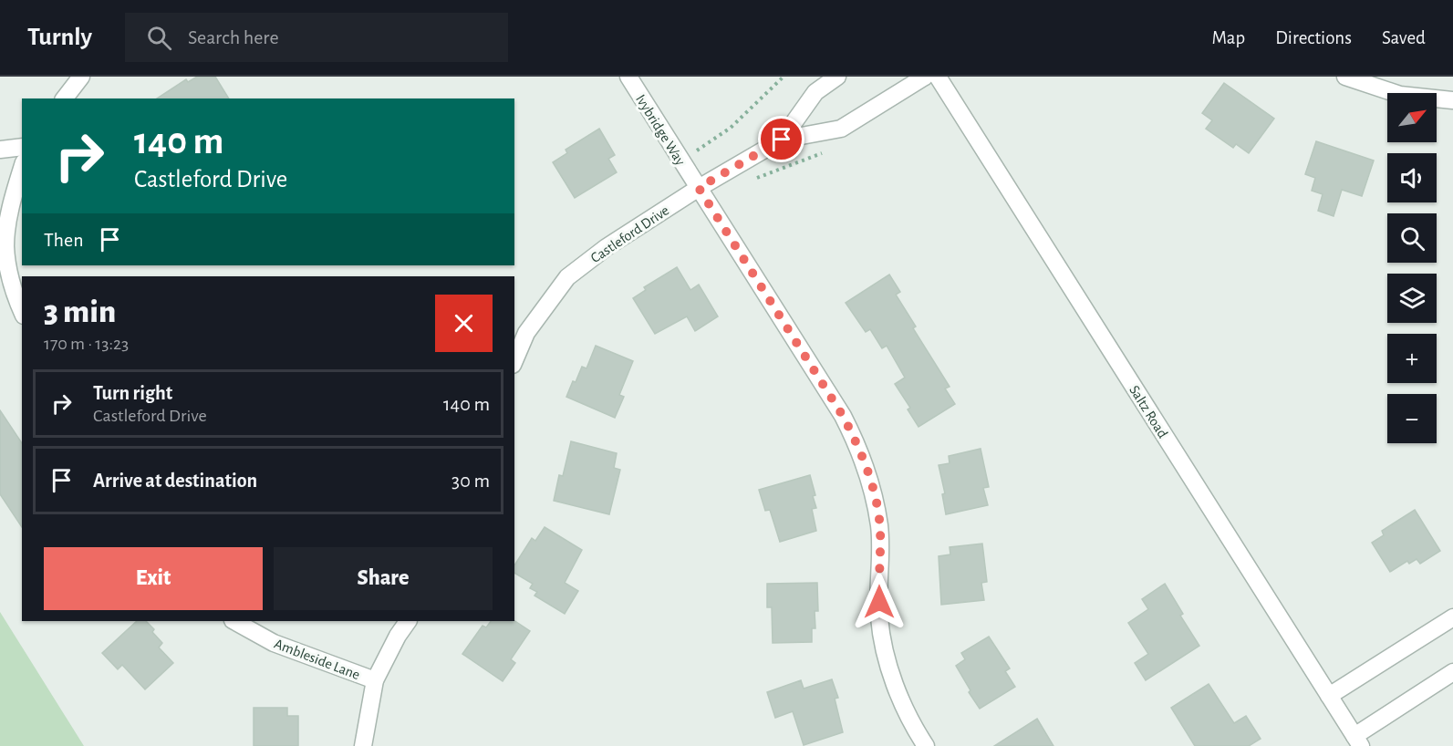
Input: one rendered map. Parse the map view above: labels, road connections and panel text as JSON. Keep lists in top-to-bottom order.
{
  "streets": {
    "street": [
      "Ivybridge Way",
      "Castleford Drive",
      "Saltz Road",
      "Ambleside Lane"
    ]
  },
  "crossings": [
    ["Ivybridge Way", "Castleford Drive"]
  ],
  "north": "top right",
  "page": {
    "header": "Turnly",
    "search": "Search here",
    "nav": ["Map", "Directions", "Saved"],
    "map_buttons": ["+", "−"],
    "turn": ["140 m", "Castleford Drive"],
    "then": "Then",
    "heading": ["3 min", "170 m · 13:23"],
    "list": [
      {
        "name": "Turn right",
        "note": "Castleford Drive",
        "value": "140 m"
      },
      {
        "name": "Arrive at destination",
        "value": "30 m"
      }
    ],
    "buttons": ["Exit", "Share"]
  }
}
